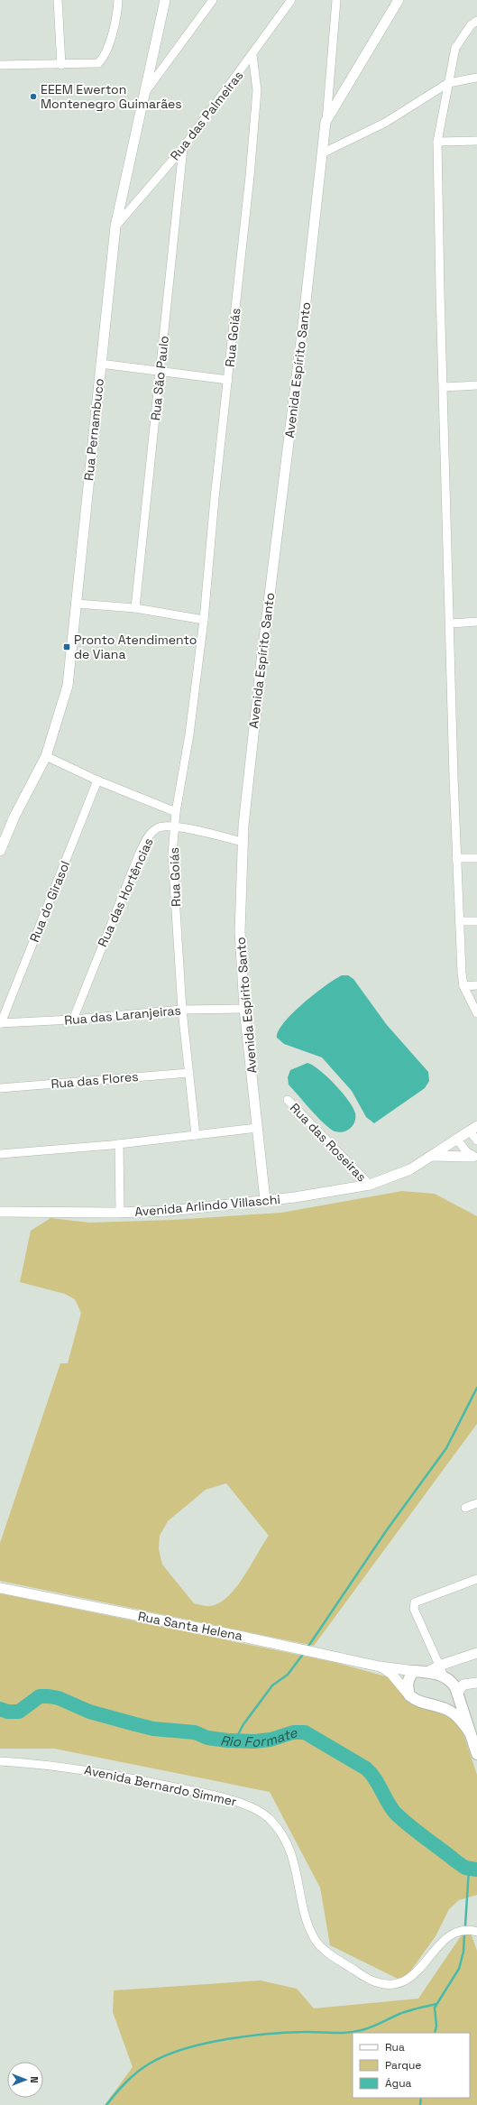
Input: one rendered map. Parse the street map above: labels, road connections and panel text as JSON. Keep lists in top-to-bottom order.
{
  "streets": {
    "main road": ["Rua Santa Helena"],
    "street": [
      "Rua das Palmeiras",
      "Rua Goiás",
      "Avenida Espírito Santo",
      "Rua São Paulo",
      "Rua Pernambuco",
      "Rua das Hortências",
      "Rua do Girasol",
      "Rua das Laranjeiras",
      "Rua das Flores",
      "Rua das Roseiras",
      "Avenida Arlindo Villaschi",
      "Avenida Bernardo Simmer"
    ]
  },
  "crossings": [
    ["Rua das Palmeiras", "Rua Goiás"],
    ["Rua das Palmeiras", "Rua São Paulo"],
    ["Rua das Palmeiras", "Rua Pernambuco"],
    ["Rua Goiás", "Rua das Hortências"],
    ["Rua Goiás", "Rua das Laranjeiras"],
    ["Rua Goiás", "Rua das Flores"],
    ["Avenida Espírito Santo", "Rua das Hortências"],
    ["Avenida Espírito Santo", "Rua das Laranjeiras"],
    ["Avenida Espírito Santo", "Avenida Arlindo Villaschi"],
    ["Rua das Hortências", "Rua das Laranjeiras"],
    ["Rua do Girasol", "Rua das Laranjeiras"],
    ["Rua das Roseiras", "Avenida Arlindo Villaschi"]
  ],
  "water": ["Rio Formate"],
  "places": {
    "other": ["EEEM Ewerton Montenegro Guimarães"],
    "transit": ["Pronto Atendimento de Viana"]
  },
  "legend": ["Rua", "Parque", "Água"],
  "north": "right"
}
